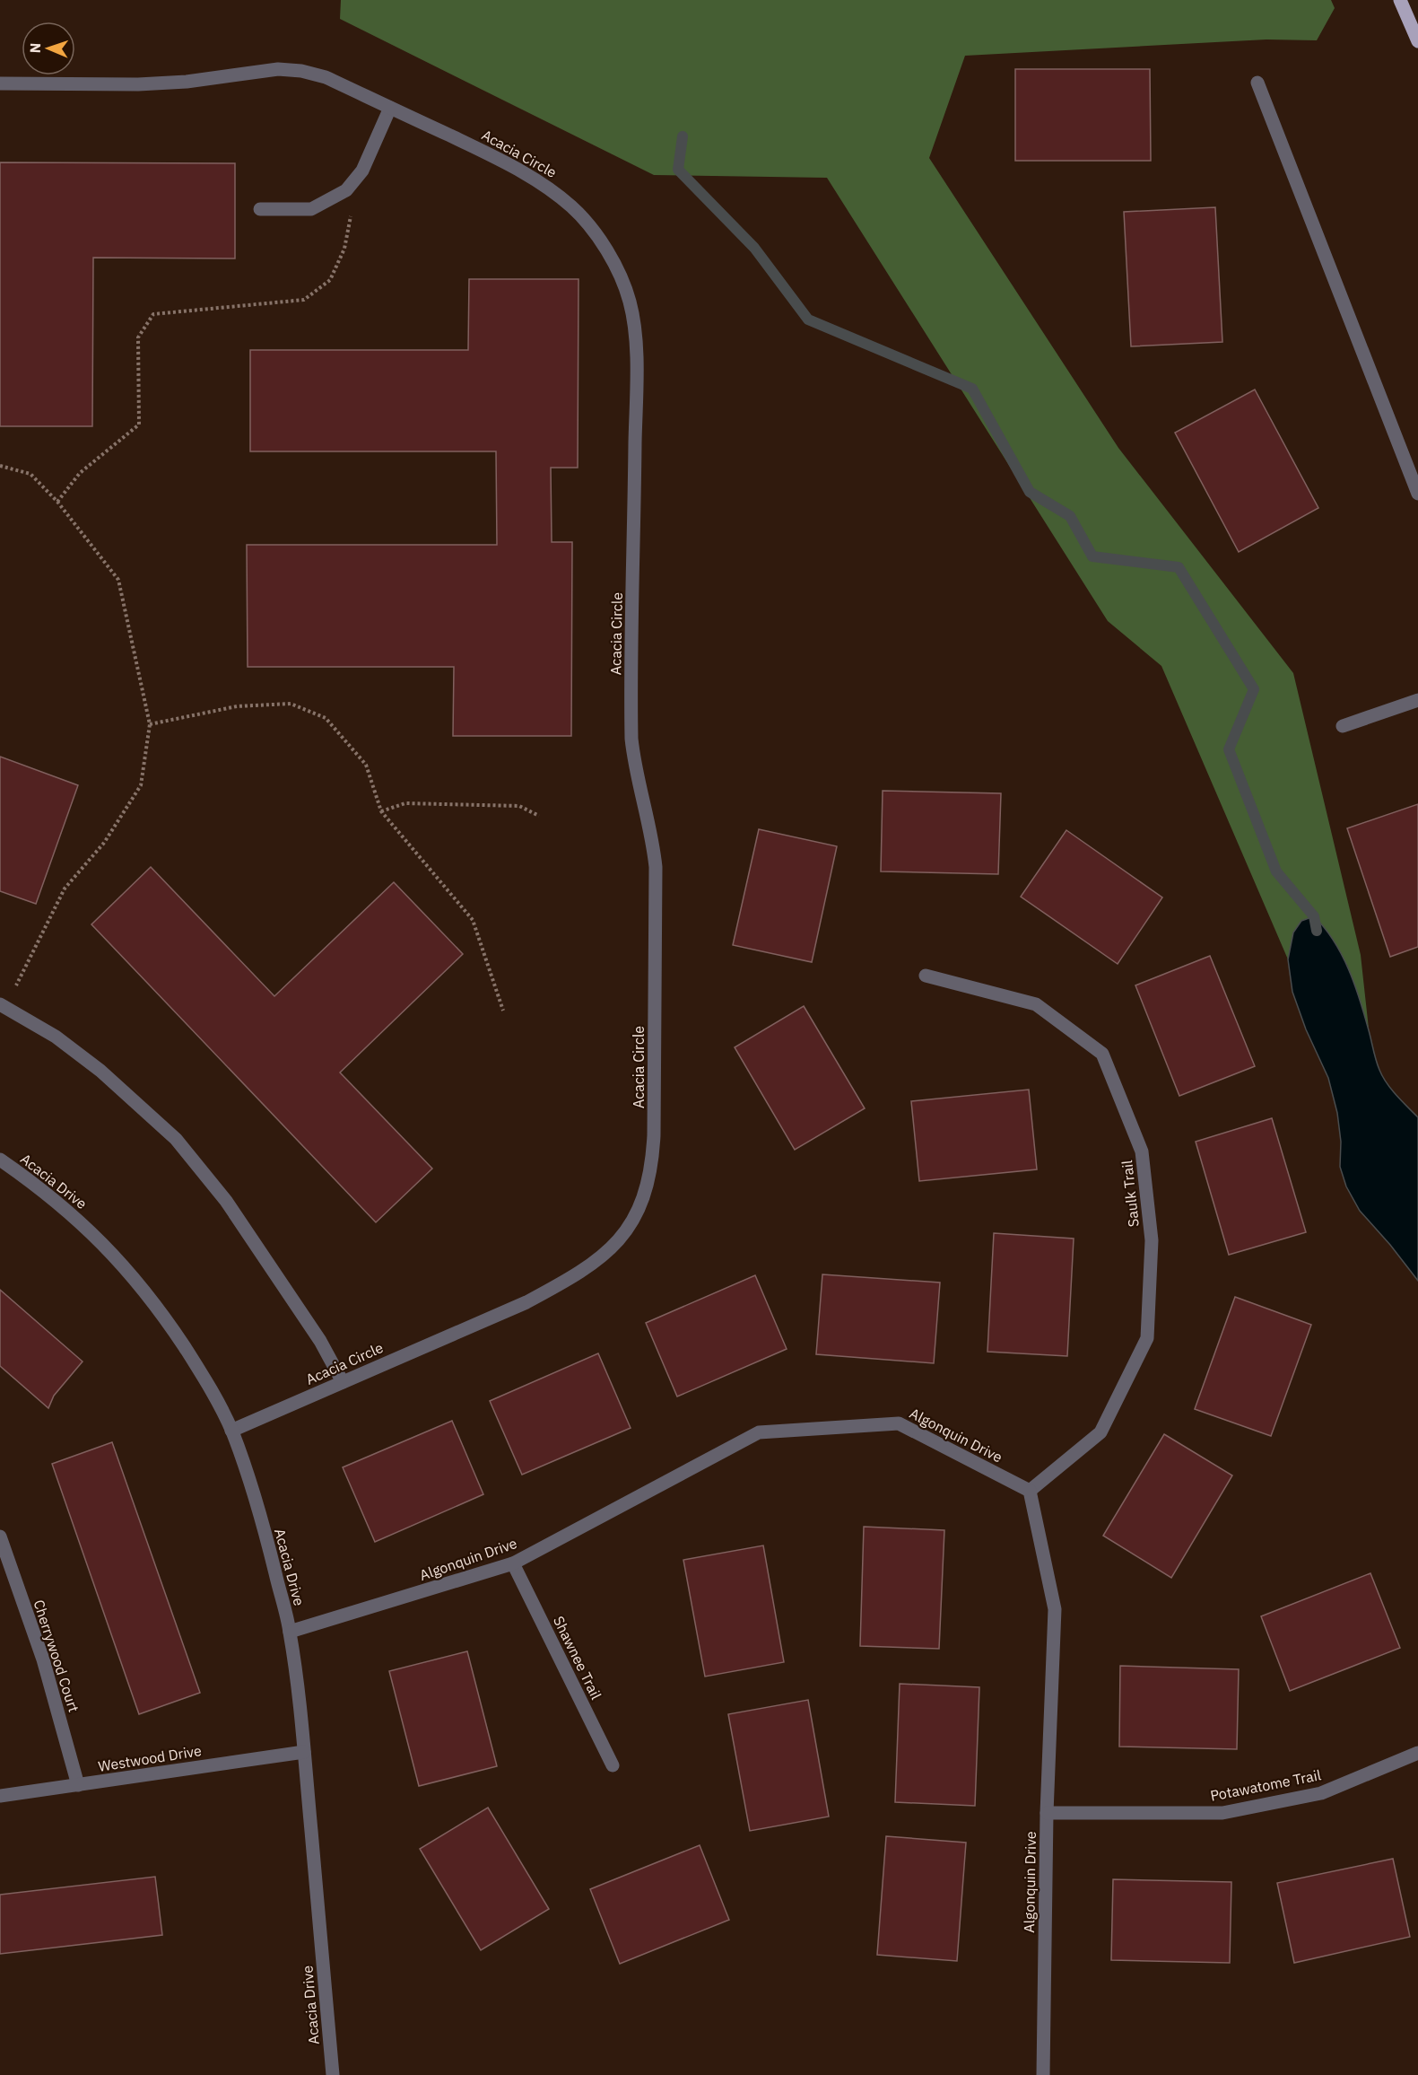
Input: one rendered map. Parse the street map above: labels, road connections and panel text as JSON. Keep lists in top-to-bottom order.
{
  "streets": {
    "street": [
      "Acacia Circle",
      "Acacia Drive",
      "Saulk Trail",
      "Algonquin Drive",
      "Cherrywood Court",
      "Shawnee Trail",
      "Westwood Drive",
      "Potawatome Trail"
    ]
  },
  "crossings": [
    ["Acacia Circle", "Acacia Drive"],
    ["Acacia Drive", "Algonquin Drive"],
    ["Acacia Drive", "Westwood Drive"],
    ["Saulk Trail", "Algonquin Drive"],
    ["Algonquin Drive", "Shawnee Trail"],
    ["Algonquin Drive", "Potawatome Trail"],
    ["Cherrywood Court", "Westwood Drive"]
  ],
  "north": "left"
}
